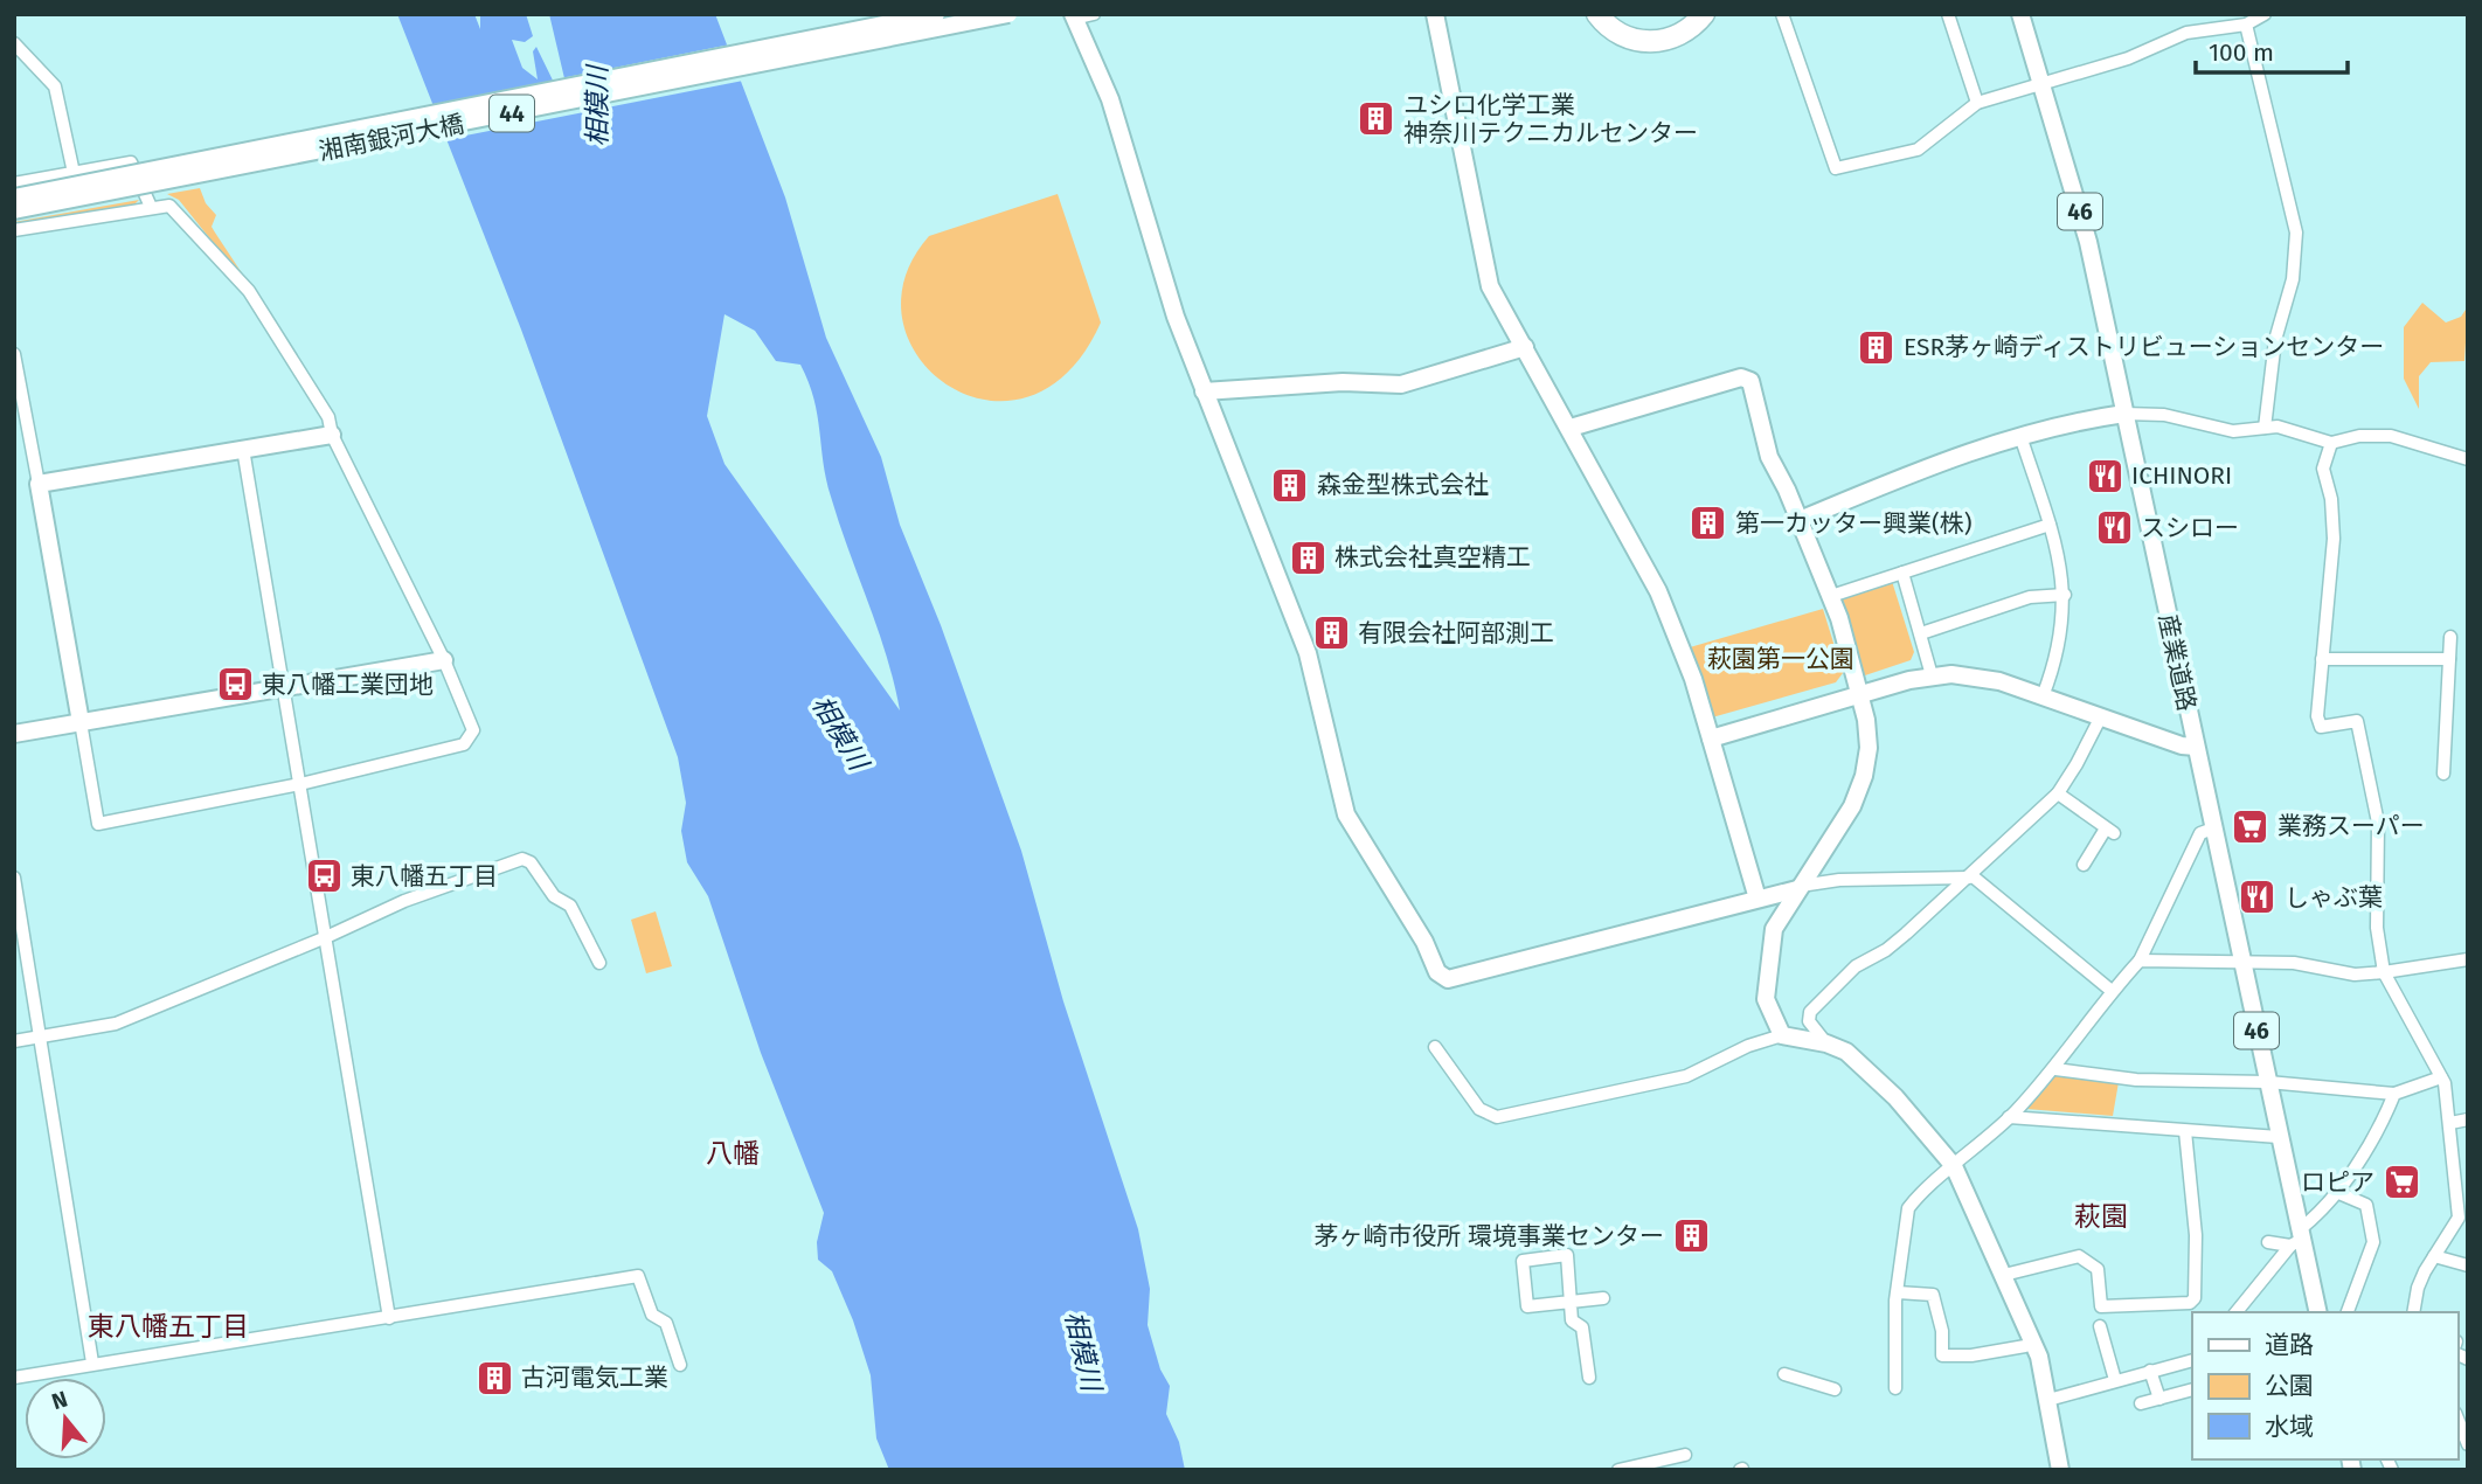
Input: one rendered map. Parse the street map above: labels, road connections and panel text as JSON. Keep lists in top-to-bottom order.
{
  "streets": {
    "street": [
      "44",
      "湘南銀河大橋",
      "46",
      "産業道路"
    ]
  },
  "districts": ["八幡", "萩園", "東八幡五丁目"],
  "water": ["相模川"],
  "parks": ["萩園第一公園"],
  "places": {
    "building": [
      "ユシロ化学工業 神奈川テクニカルセンター",
      "ESR茅ヶ崎ディストリビューションセンター",
      "森金型株式会社",
      "第一カッター興業(株)",
      "株式会社真空精工",
      "有限会社阿部測工",
      "茅ヶ崎市役所 環境事業センター",
      "古河電気工業"
    ],
    "restaurant": ["ICHINORI", "スシロー", "しゃぶ葉"],
    "bus stop": ["東八幡工業団地", "東八幡五丁目"],
    "supermarket": ["業務スーパー", "ロピア"]
  },
  "legend": ["道路", "公園", "水域"],
  "scale_bar": "100 m",
  "north": "top"
}
